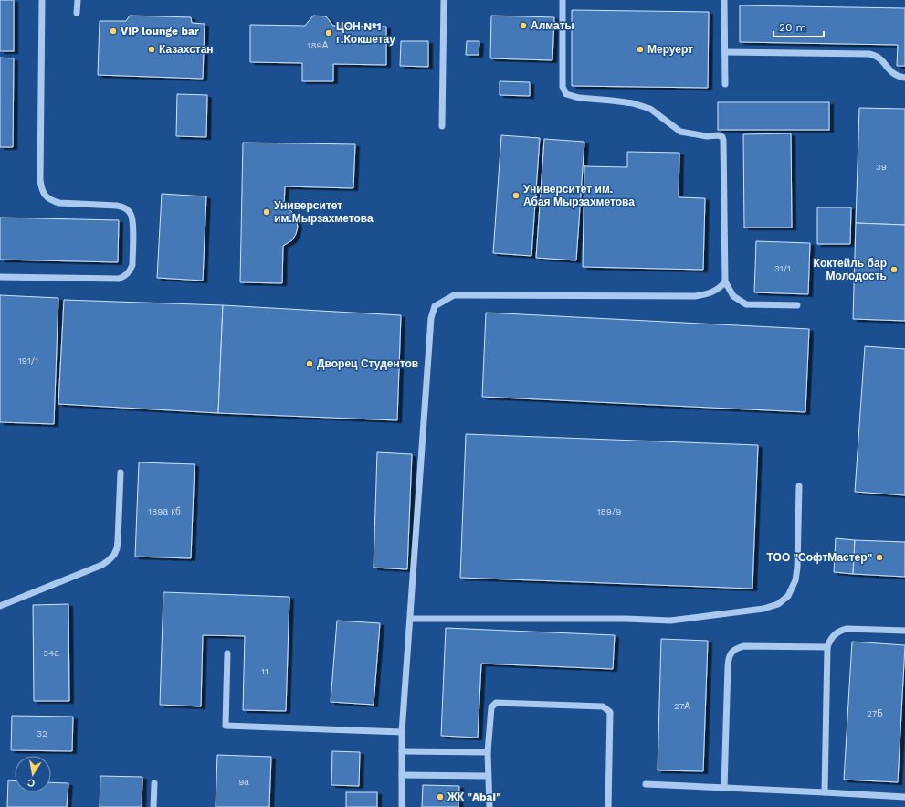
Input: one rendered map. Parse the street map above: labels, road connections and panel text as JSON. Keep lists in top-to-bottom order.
{
  "places": [
    "Алматы",
    "VIP lounge bar",
    "ЦОН №1 г.Кокшетау",
    "Казахстан",
    "Меруерт",
    "Университет им. Абая Мырзахметова",
    "Университет им.Мырзахметова",
    "Коктейль бар Молодость",
    "Дворец Студентов",
    "ТОО \"СофтМастер\"",
    "ЖК \"Abai\""
  ],
  "house_numbers": [
    "189А",
    "39",
    "31/1",
    "191/1",
    "189а кб",
    "189/9",
    "34а",
    "11",
    "27А",
    "27Б",
    "32",
    "9а"
  ],
  "scale_bar": "20 m",
  "north": "bottom"
}
